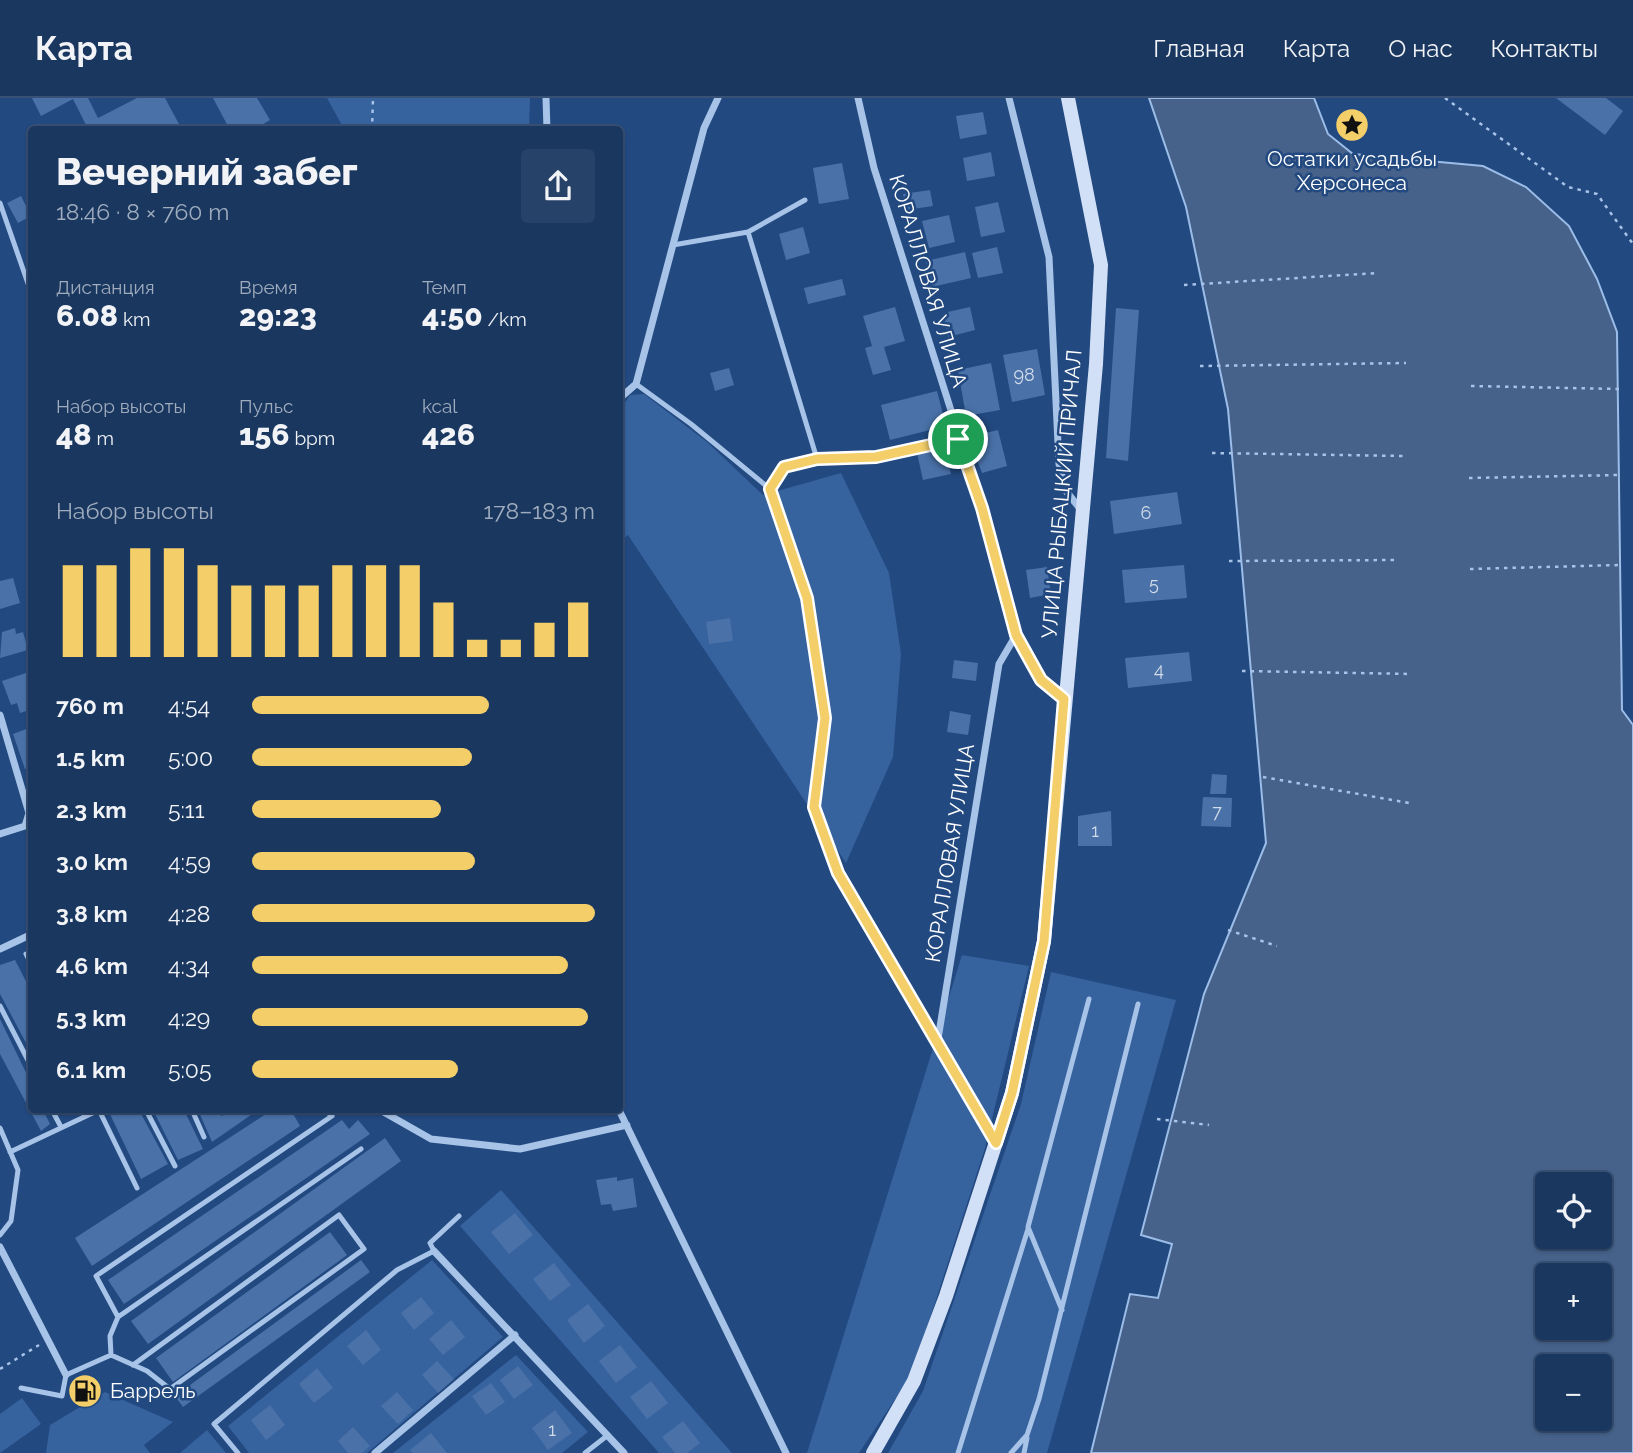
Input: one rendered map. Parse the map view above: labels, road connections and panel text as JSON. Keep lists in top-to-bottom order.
{
  "streets": {
    "main road": ["УЛИЦА РЫБАЦКИЙ ПРИЧАЛ"],
    "street": ["КОРАЛЛОВАЯ УЛИЦА"]
  },
  "crossings": [
    ["КОРАЛЛОВАЯ УЛИЦА", "УЛИЦА РЫБАЦКИЙ ПРИЧАЛ"]
  ],
  "places": {
    "place": ["Остатки усадьбы Херсонеса"],
    "fuel station": ["Баррель"]
  },
  "house_numbers": [
    "98",
    "6",
    "5",
    "4",
    "7",
    "1",
    "1"
  ],
  "page": {
    "header": "Карта",
    "nav": [
      "Главная",
      "Карта",
      "О нас",
      "Контакты"
    ],
    "heading": ["Вечерний забег", "18:46 · 8 × 760 m"],
    "stats": [
      ["Дистанция", "6.08 km"],
      ["Время", "29:23"],
      ["Темп", "4:50 /km"],
      ["Набор высоты", "48 m"],
      ["Пульс", "156 bpm"],
      ["kcal", "426"]
    ],
    "chart": ["Набор высоты", "178–183 m"],
    "list": [
      {
        "name": "760 m",
        "note": "4:54"
      },
      {
        "name": "1.5 km",
        "note": "5:00"
      },
      {
        "name": "2.3 km",
        "note": "5:11"
      },
      {
        "name": "3.0 km",
        "note": "4:59"
      },
      {
        "name": "3.8 km",
        "note": "4:28"
      },
      {
        "name": "4.6 km",
        "note": "4:34"
      },
      {
        "name": "5.3 km",
        "note": "4:29"
      },
      {
        "name": "6.1 km",
        "note": "5:05"
      }
    ],
    "map_buttons": ["+", "−"]
  }
}
